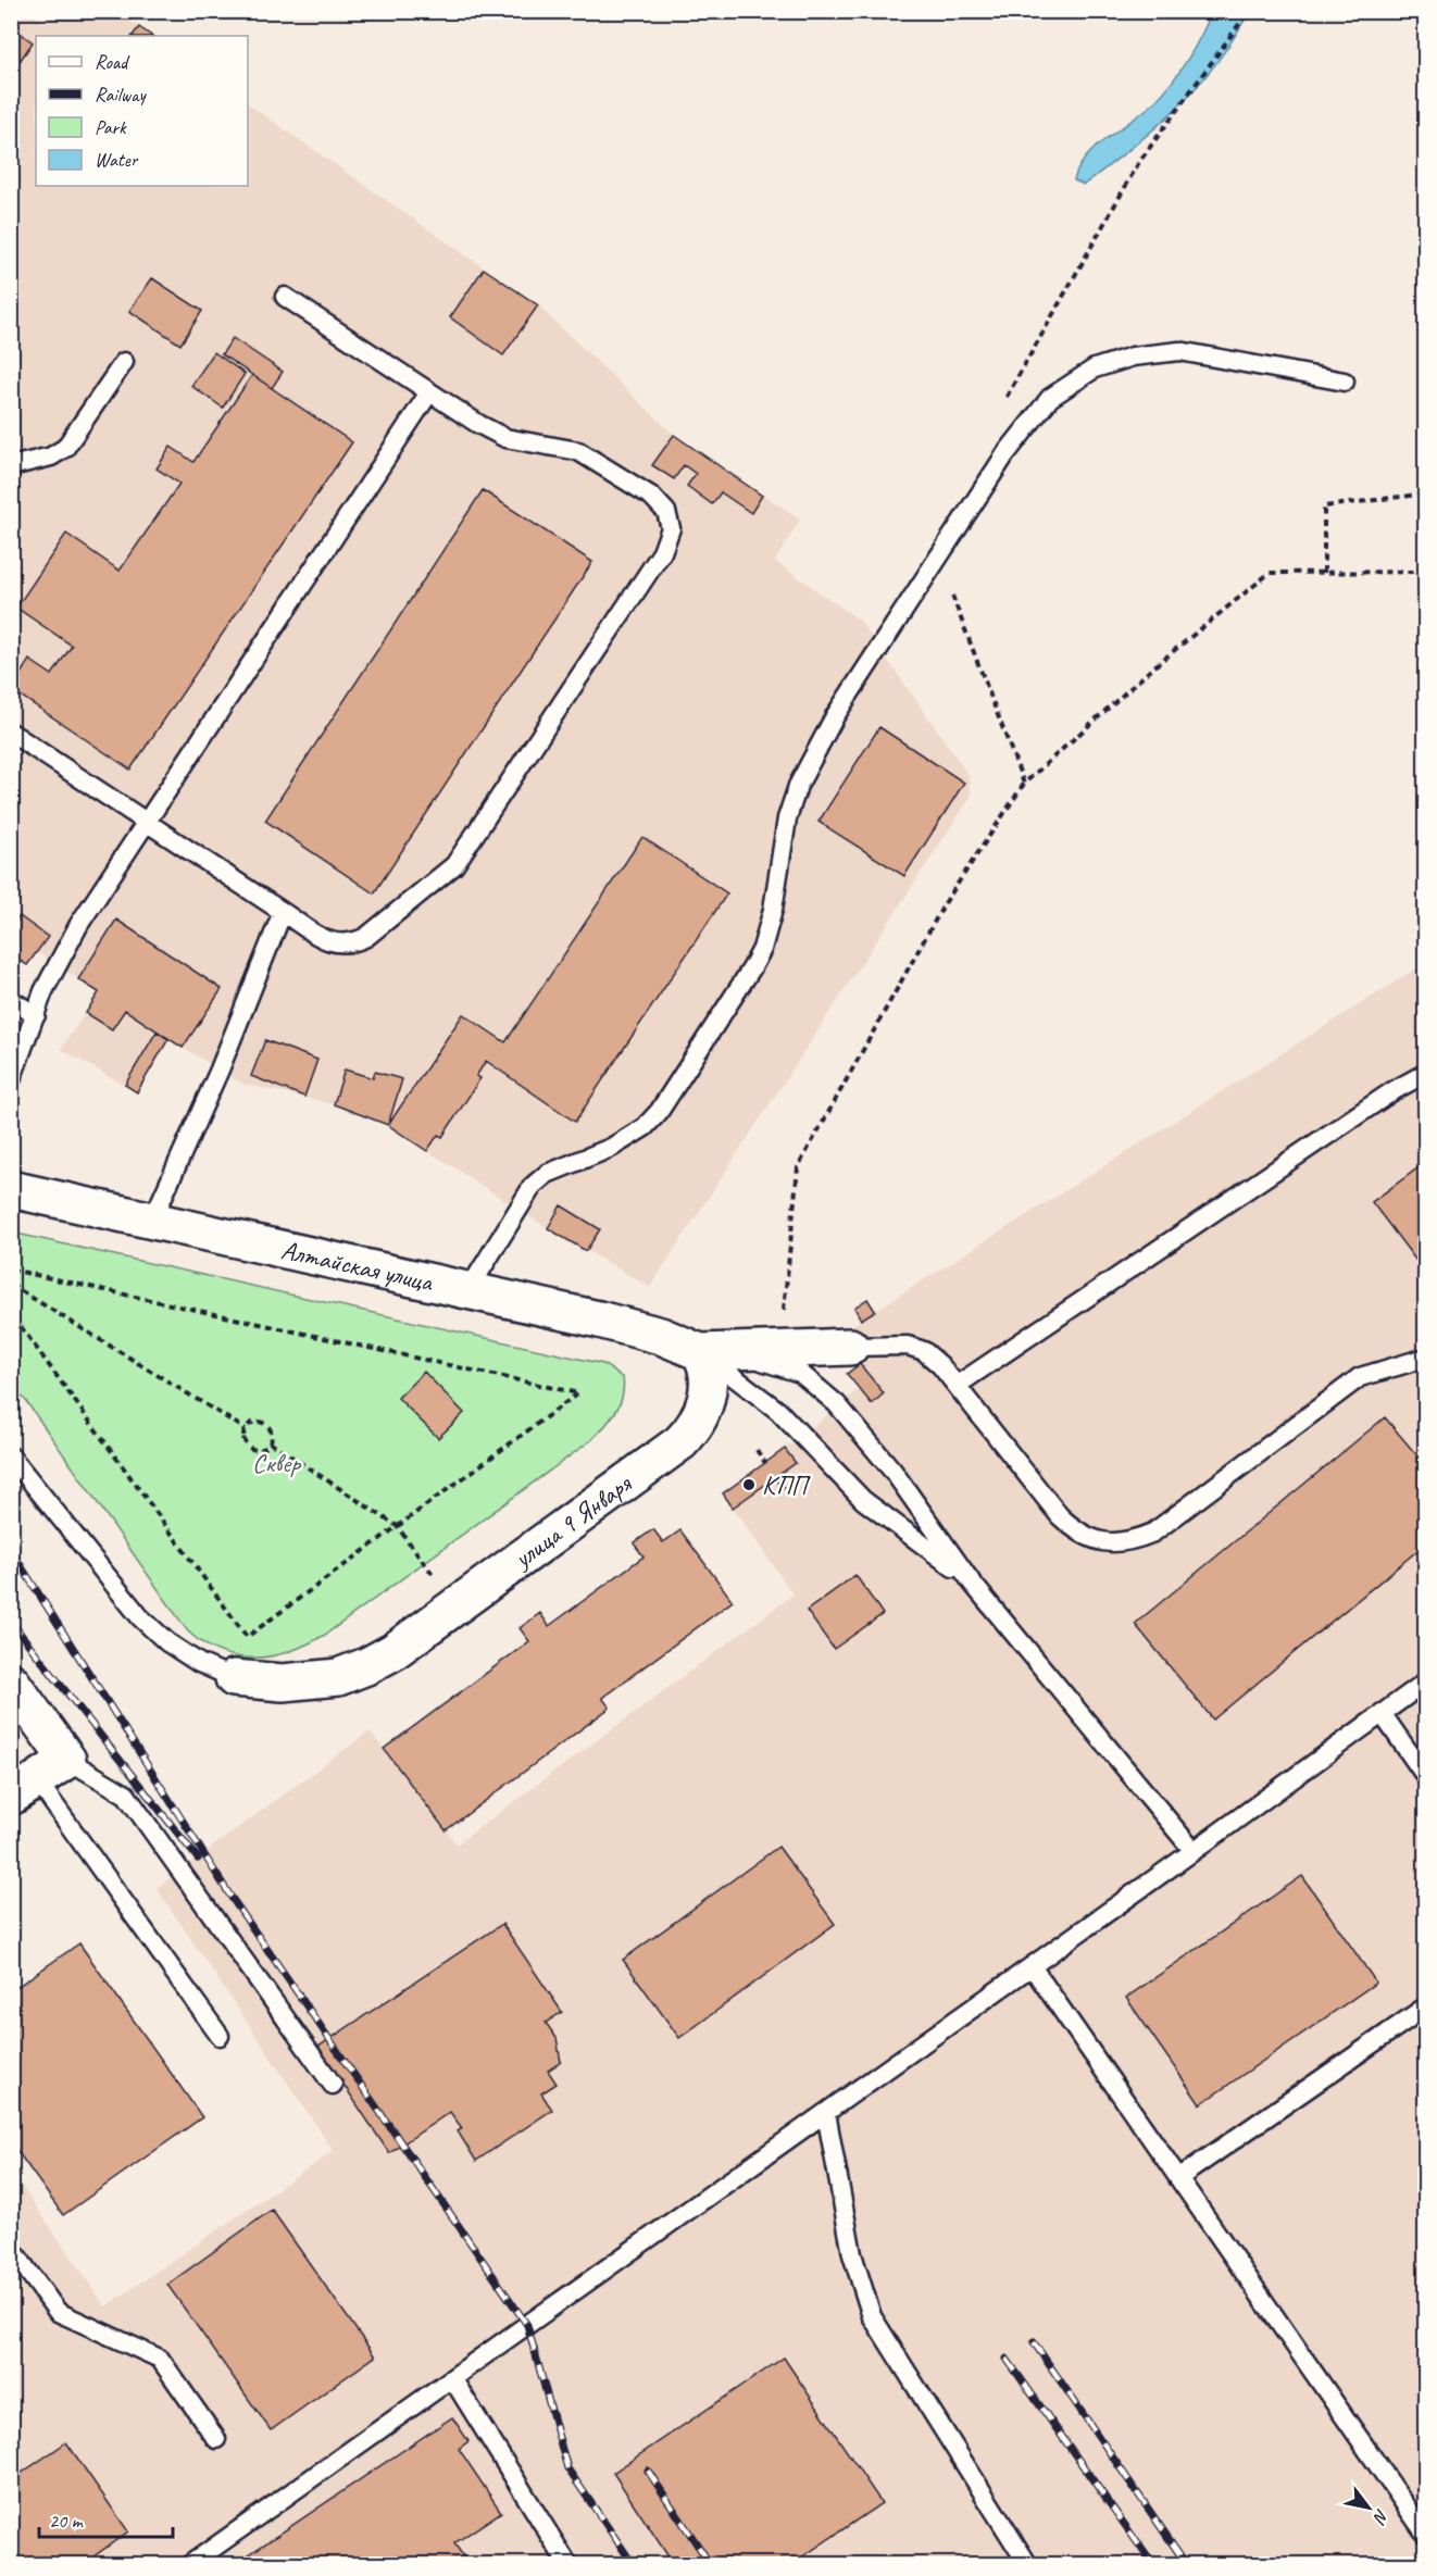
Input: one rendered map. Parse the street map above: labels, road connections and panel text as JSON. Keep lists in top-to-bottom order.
{
  "streets": {
    "street": ["Алтайская улица", "улица 9 Января"]
  },
  "crossings": [
    ["Алтайская улица", "улица 9 Января"]
  ],
  "parks": ["Сквер"],
  "places": ["КПП"],
  "legend": [
    "Road",
    "Railway",
    "Park",
    "Water"
  ],
  "scale_bar": "20 m",
  "north": "bottom right"
}
